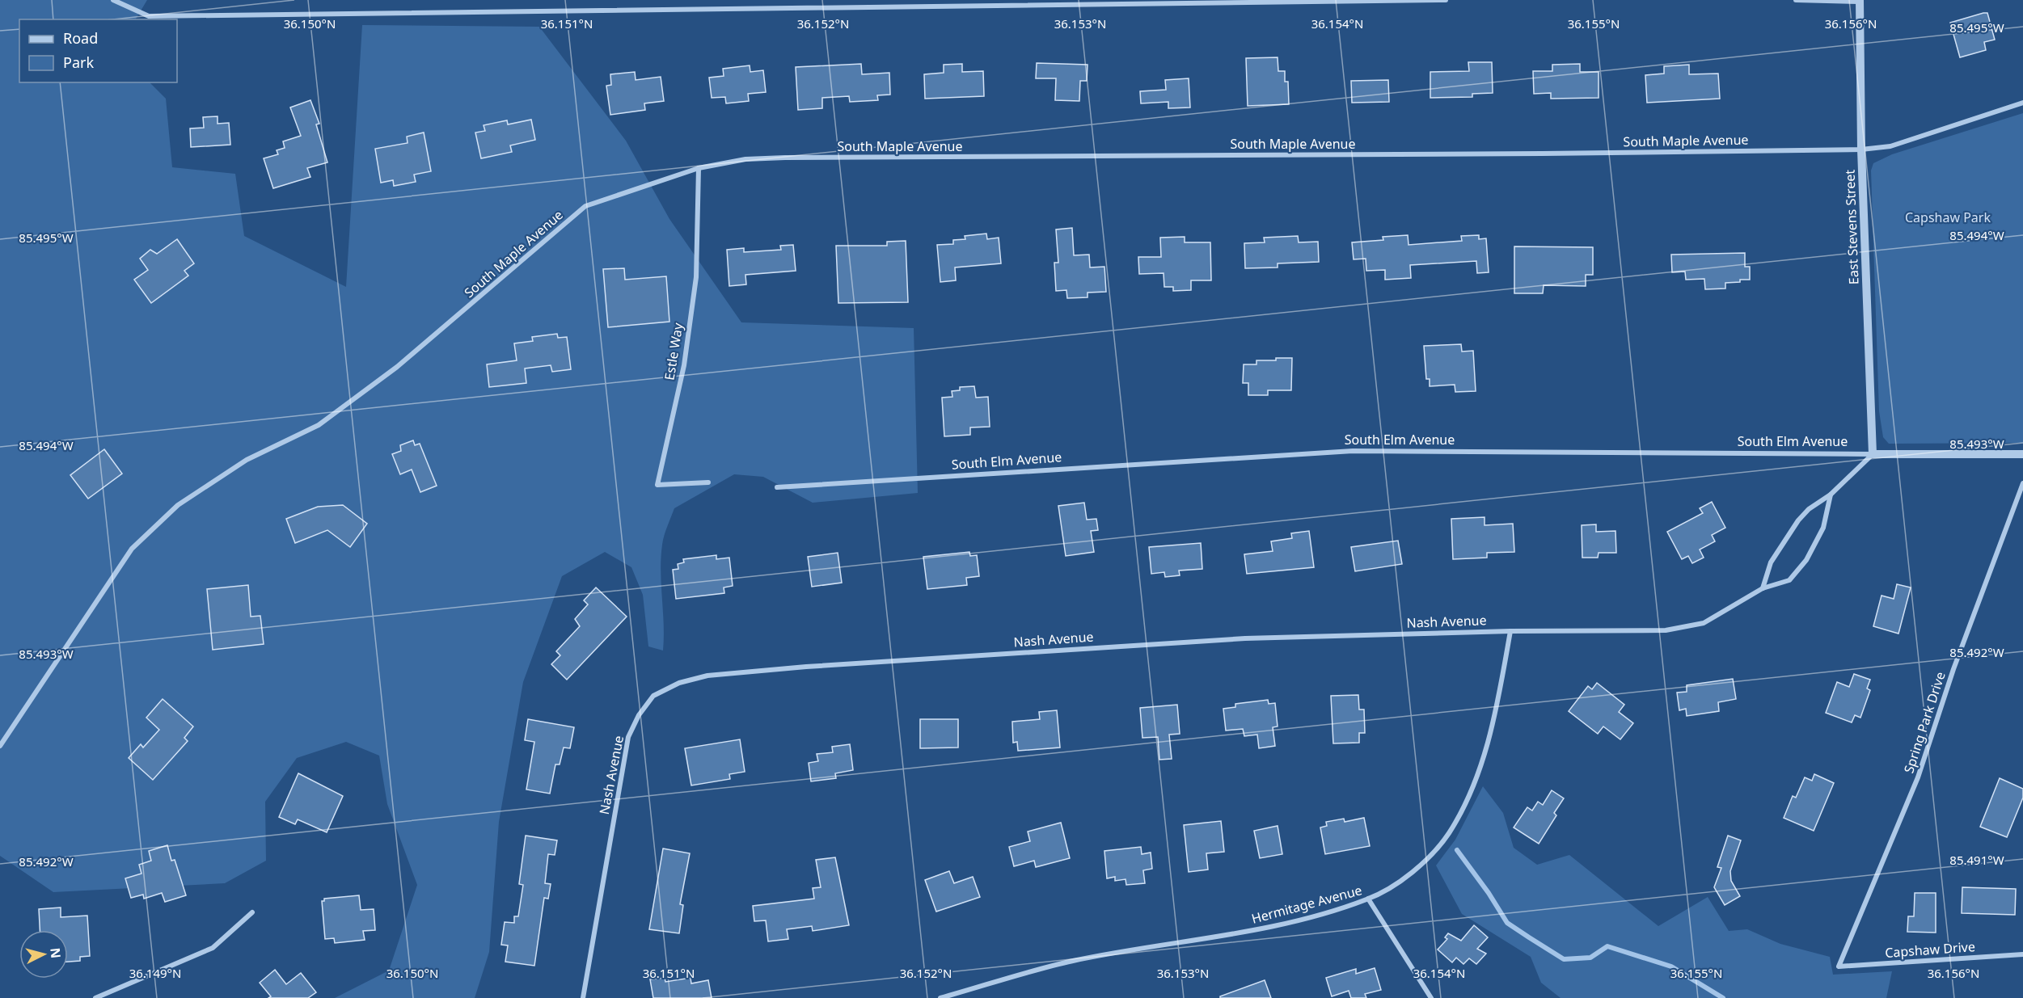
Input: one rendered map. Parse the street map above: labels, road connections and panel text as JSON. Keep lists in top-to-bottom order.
{
  "streets": {
    "street": [
      "South Maple Avenue",
      "East Stevens Street",
      "Estle Way",
      "South Elm Avenue",
      "Nash Avenue",
      "Spring Park Drive",
      "Hermitage Avenue",
      "Capshaw Drive"
    ]
  },
  "crossings": [
    ["South Maple Avenue", "East Stevens Street"],
    ["South Maple Avenue", "Estle Way"],
    ["East Stevens Street", "South Elm Avenue"],
    ["Nash Avenue", "Hermitage Avenue"],
    ["Spring Park Drive", "Capshaw Drive"]
  ],
  "parks": ["Capshaw Park"],
  "legend": ["Road", "Park"],
  "north": "right",
  "coordinates": [
    "36.150°N",
    "36.151°N",
    "36.152°N",
    "36.153°N",
    "36.154°N",
    "36.155°N",
    "36.156°N",
    "85.495°W",
    "85.494°W",
    "85.493°W",
    "85.492°W",
    "85.491°W",
    "36.149°N"
  ]
}
